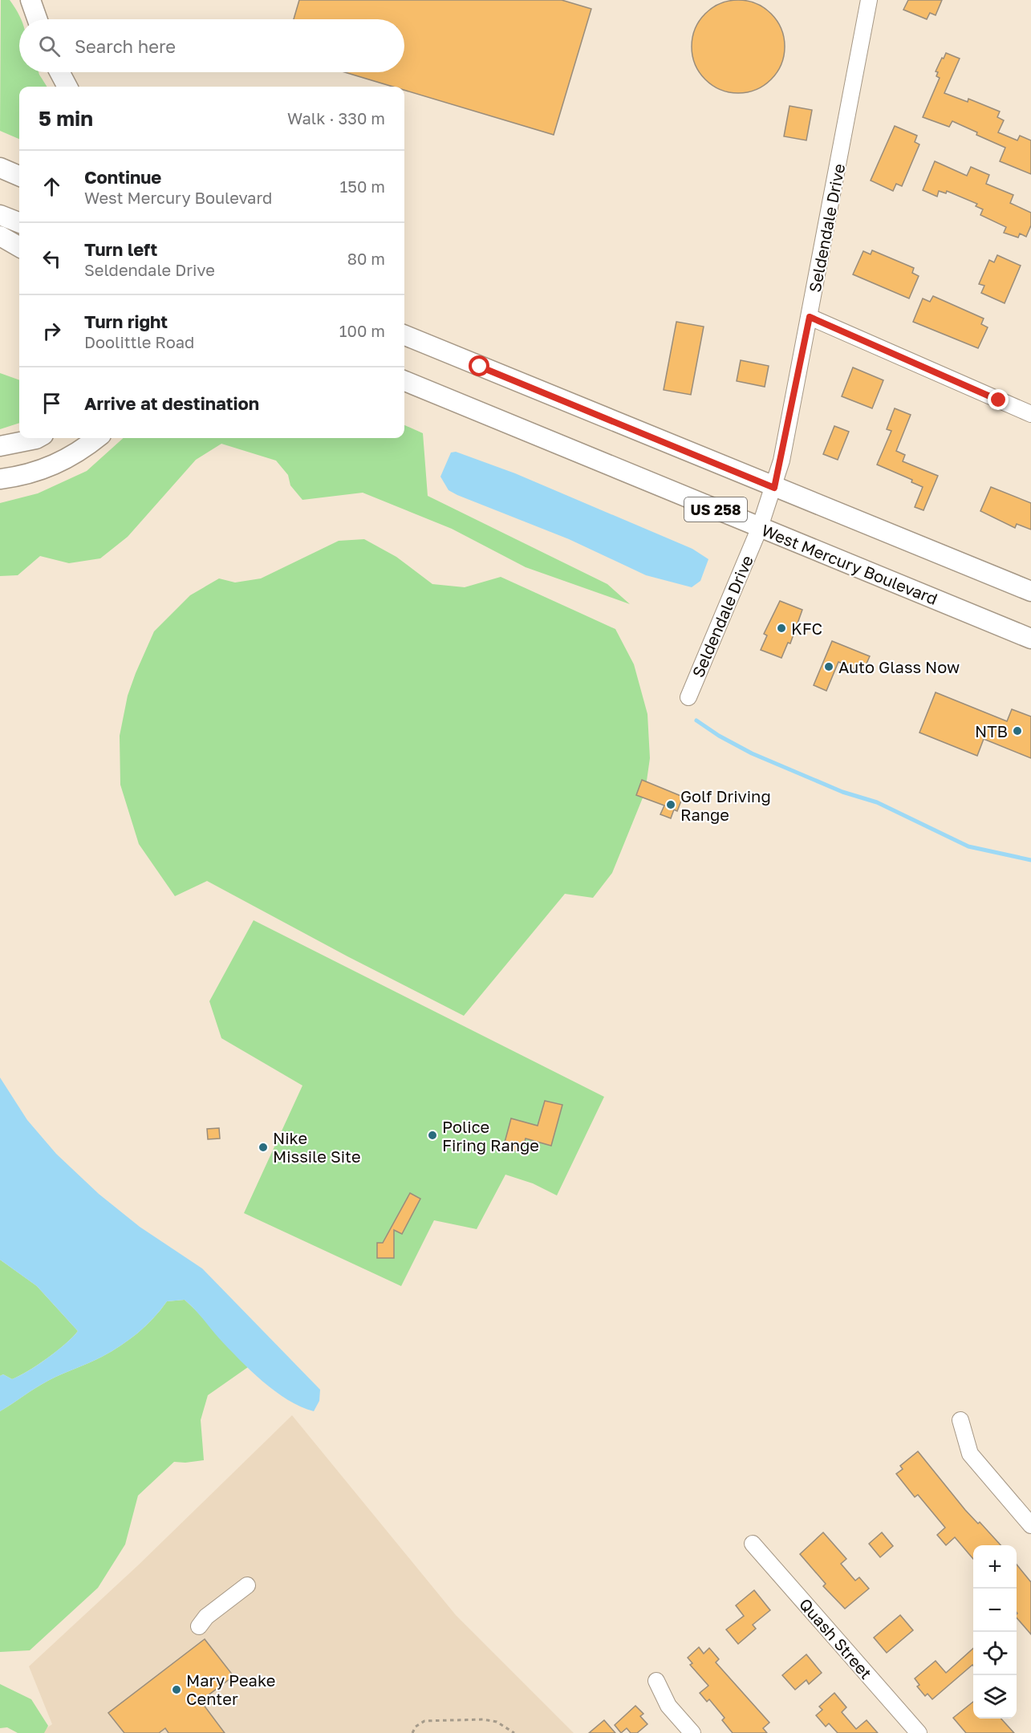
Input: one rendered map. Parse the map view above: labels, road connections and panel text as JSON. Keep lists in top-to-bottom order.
{
  "streets": {
    "main road": ["US 258", "West Mercury Boulevard"],
    "street": ["Seldendale Drive", "Quash Street"]
  },
  "crossings": [
    ["Seldendale Drive", "US 258"],
    ["Seldendale Drive", "West Mercury Boulevard"]
  ],
  "places": [
    "KFC",
    "Auto Glass Now",
    "NTB",
    "Golf Driving Range",
    "Police Firing Range",
    "Nike Missile Site",
    "Mary Peake Center"
  ],
  "page": {
    "search": "Search here",
    "heading": ["5 min", "Walk · 330 m"],
    "list": [
      ["Continue", "West Mercury Boulevard", "150 m"],
      ["Turn left", "Seldendale Drive", "80 m"],
      ["Turn right", "Doolittle Road", "100 m"],
      "Arrive at destination"
    ],
    "map_buttons": ["+", "−"]
  }
}
